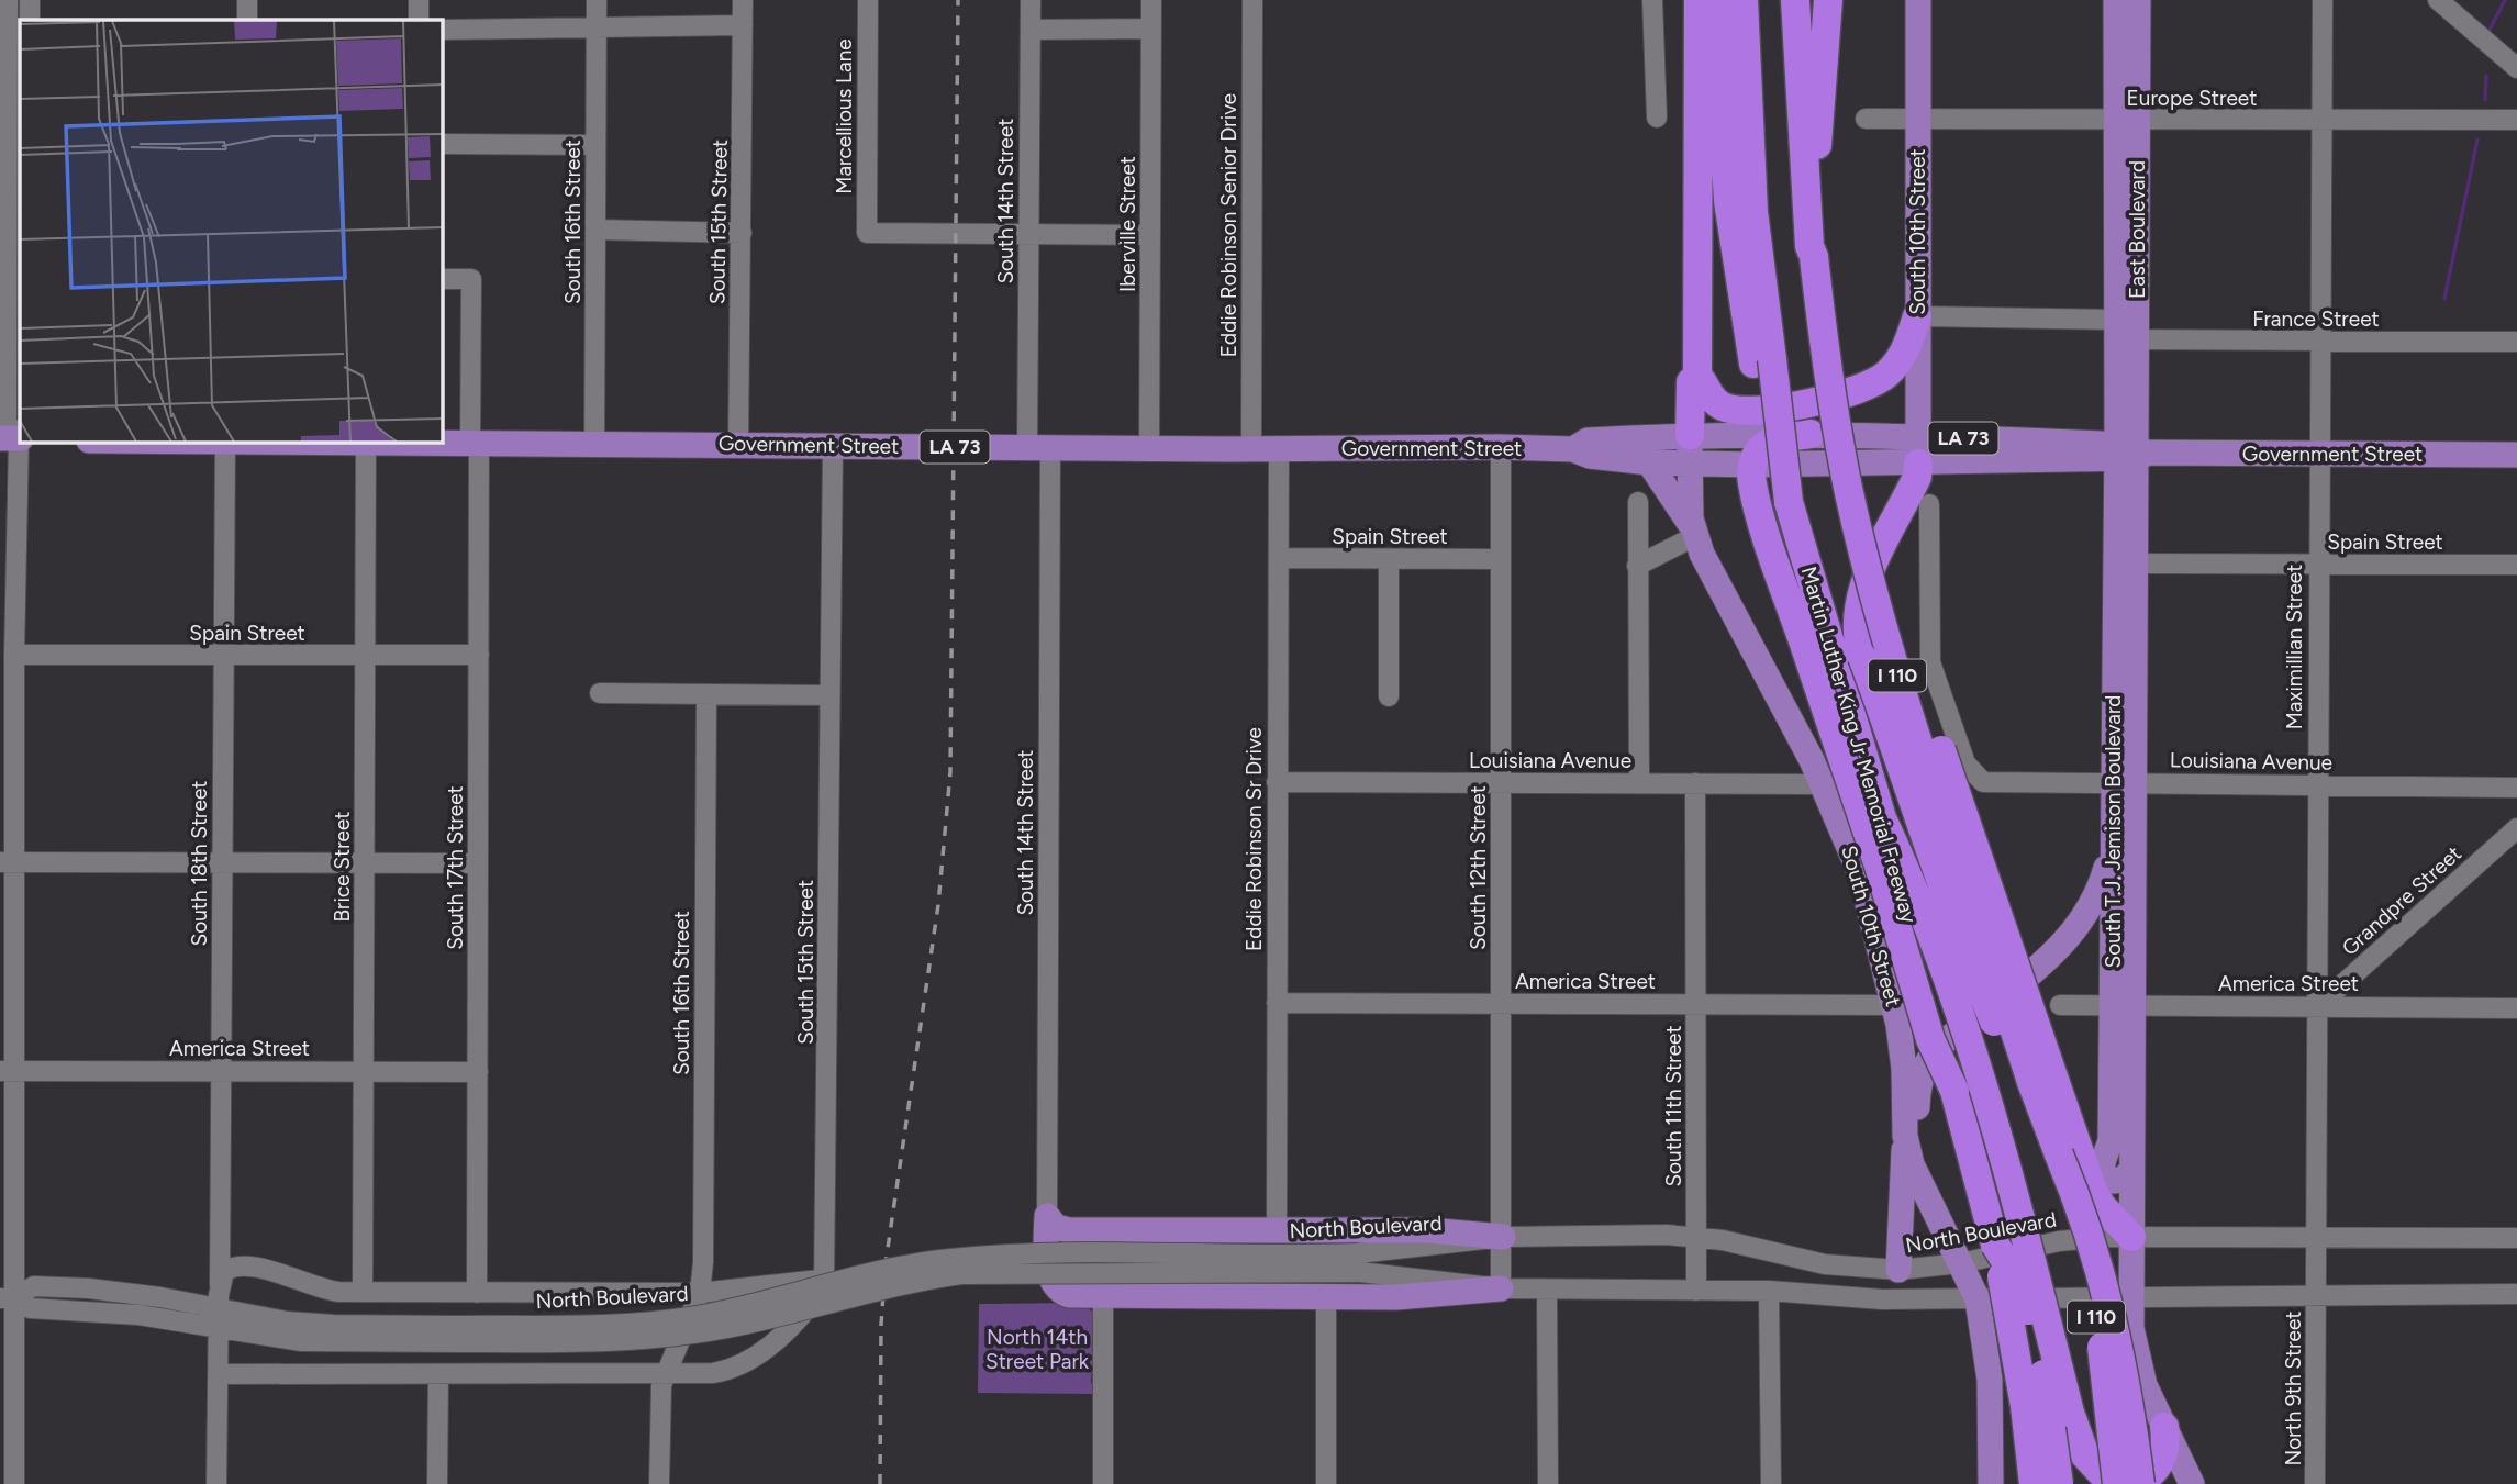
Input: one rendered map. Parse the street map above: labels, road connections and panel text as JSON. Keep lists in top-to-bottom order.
{
  "streets": {
    "highway": ["I 110", "Martin Luther King Jr Memorial Freeway"],
    "main road": [
      "East Boulevard",
      "South 10th Street",
      "LA 73",
      "Government Street",
      "South T.J. Jemison Boulevard"
    ],
    "street": [
      "Europe Street",
      "Marcellious Lane",
      "South 14th Street",
      "South 16th Street",
      "South 15th Street",
      "Iberville Street",
      "Eddie Robinson Senior Drive",
      "France Street",
      "Spain Street",
      "Maximillian Street",
      "Louisiana Avenue",
      "Eddie Robinson Sr Drive",
      "South 18th Street",
      "Brice Street",
      "South 17th Street",
      "South 12th Street",
      "Grandpre Street",
      "America Street",
      "South 11th Street",
      "North Boulevard",
      "North 9th Street"
    ]
  },
  "crossings": [
    ["Europe Street", "East Boulevard"],
    ["Europe Street", "South 10th Street"],
    ["Europe Street", "Maximillian Street"],
    ["Marcellious Lane", "South 14th Street"],
    ["South 14th Street", "Government Street"],
    ["South 16th Street", "Government Street"],
    ["South 16th Street", "North Boulevard"],
    ["South 15th Street", "Government Street"],
    ["South 15th Street", "North Boulevard"],
    ["Iberville Street", "Government Street"],
    ["Eddie Robinson Senior Drive", "Government Street"],
    ["East Boulevard", "France Street"],
    ["East Boulevard", "Government Street"],
    ["East Boulevard", "South T.J. Jemison Boulevard"],
    ["South 10th Street", "France Street"],
    ["South 10th Street", "Government Street"],
    ["South 10th Street", "Louisiana Avenue"],
    ["South 10th Street", "America Street"],
    ["South 10th Street", "North Boulevard"],
    ["France Street", "Maximillian Street"],
    ["Government Street", "Maximillian Street"],
    ["Government Street", "South T.J. Jemison Boulevard"],
    ["Government Street", "Eddie Robinson Sr Drive"],
    ["Government Street", "South 18th Street"],
    ["Government Street", "Brice Street"],
    ["Government Street", "South 17th Street"],
    ["Government Street", "South 12th Street"],
    ["Spain Street", "Maximillian Street"],
    ["Spain Street", "South T.J. Jemison Boulevard"],
    ["Spain Street", "Eddie Robinson Sr Drive"],
    ["Spain Street", "South 18th Street"],
    ["Spain Street", "Brice Street"],
    ["Spain Street", "South 17th Street"],
    ["Spain Street", "South 12th Street"],
    ["Maximillian Street", "Louisiana Avenue"],
    ["Maximillian Street", "Grandpre Street"],
    ["Maximillian Street", "America Street"],
    ["Maximillian Street", "North Boulevard"],
    ["Maximillian Street", "North 9th Street"],
    ["Louisiana Avenue", "South T.J. Jemison Boulevard"],
    ["Louisiana Avenue", "Eddie Robinson Sr Drive"],
    ["Louisiana Avenue", "South 12th Street"],
    ["Louisiana Avenue", "South 11th Street"],
    ["South T.J. Jemison Boulevard", "America Street"],
    ["South T.J. Jemison Boulevard", "North Boulevard"],
    ["Eddie Robinson Sr Drive", "America Street"],
    ["South 18th Street", "America Street"],
    ["South 18th Street", "North Boulevard"],
    ["Brice Street", "America Street"],
    ["Brice Street", "North Boulevard"],
    ["South 17th Street", "America Street"],
    ["South 17th Street", "North Boulevard"],
    ["South 12th Street", "America Street"],
    ["South 12th Street", "North Boulevard"],
    ["Grandpre Street", "America Street"],
    ["America Street", "South 11th Street"],
    ["South 11th Street", "North Boulevard"],
    ["North Boulevard", "North 9th Street"]
  ],
  "parks": ["North 14th Street Park"]
}
